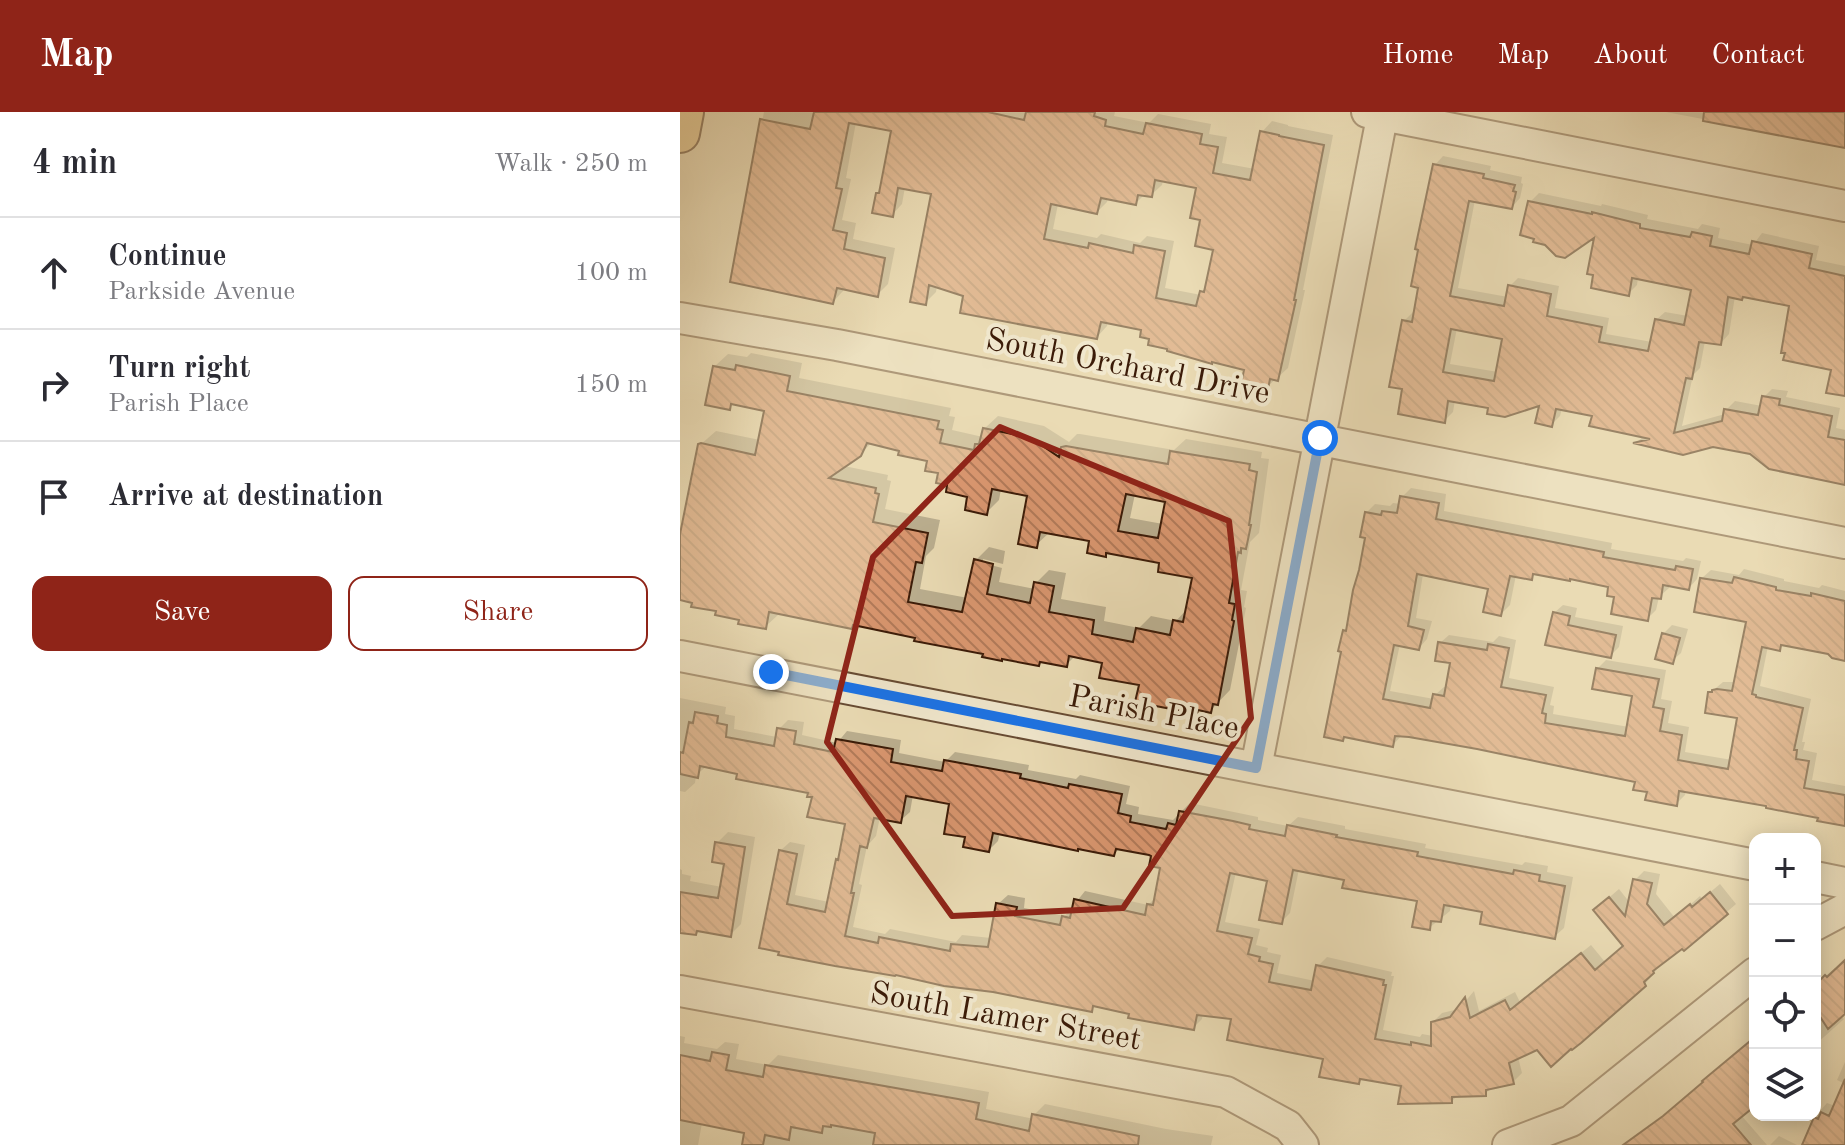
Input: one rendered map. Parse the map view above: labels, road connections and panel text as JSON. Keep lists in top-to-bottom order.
{
  "streets": {
    "street": ["South Orchard Drive", "Parish Place", "South Lamer Street"]
  },
  "page": {
    "header": "Map",
    "nav": [
      "Home",
      "Map",
      "About",
      "Contact"
    ],
    "heading": ["4 min", "Walk · 250 m"],
    "list": [
      ["Continue", "Parkside Avenue", "100 m"],
      ["Turn right", "Parish Place", "150 m"],
      "Arrive at destination"
    ],
    "buttons": ["Save", "Share"],
    "map_buttons": ["+", "−"]
  }
}
